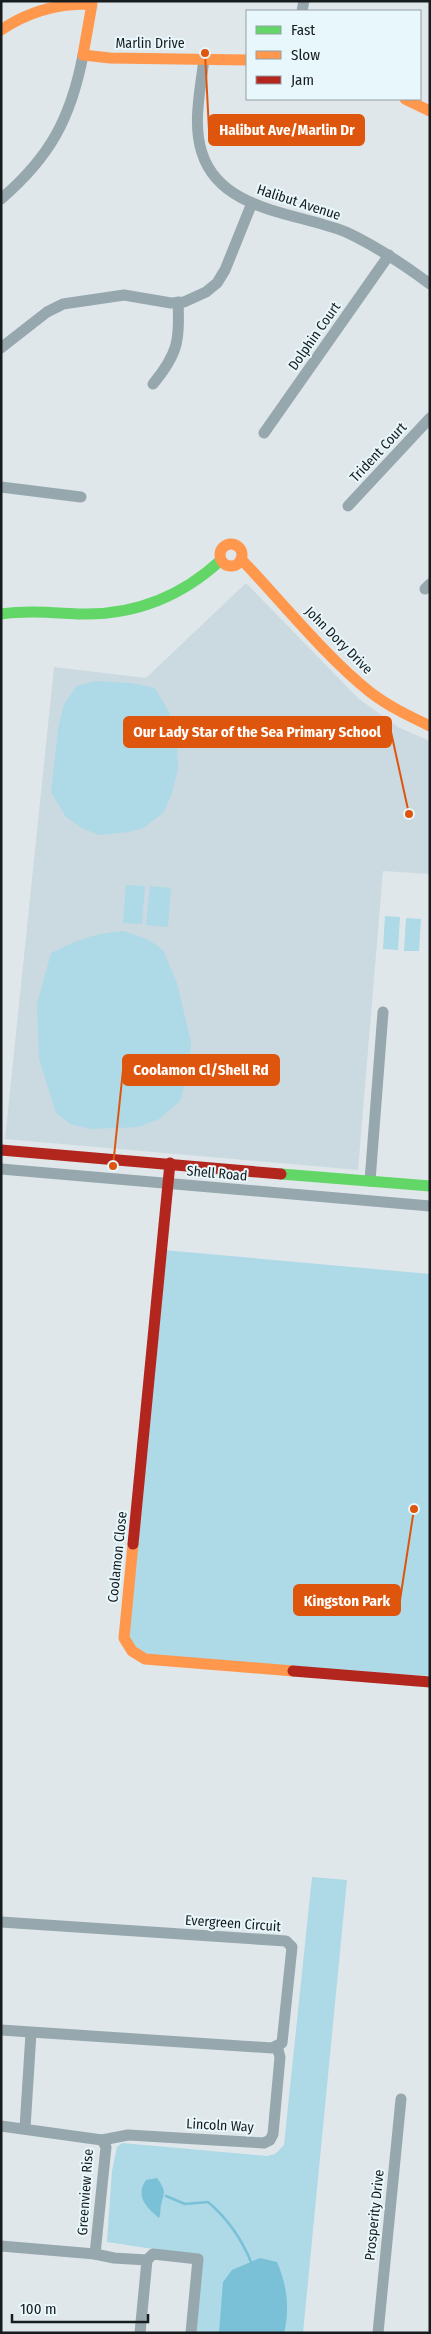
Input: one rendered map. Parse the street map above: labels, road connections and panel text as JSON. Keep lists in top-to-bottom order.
{
  "streets": {
    "street": [
      "Marlin Drive",
      "Halibut Avenue",
      "Dolphin Court",
      "Trident Court",
      "John Dory Drive",
      "Shell Road",
      "Coolamon Close",
      "Evergreen Circuit",
      "Lincoln Way",
      "Greenview Rise",
      "Prosperity Drive"
    ]
  },
  "crossings": [
    ["Marlin Drive", "Halibut Avenue"],
    ["Halibut Avenue", "Dolphin Court"],
    ["Shell Road", "Coolamon Close"],
    ["Evergreen Circuit", "Lincoln Way"],
    ["Lincoln Way", "Greenview Rise"]
  ],
  "places": [
    "Halibut Ave/Marlin Dr",
    "Our Lady Star of the Sea Primary School",
    "Coolamon Cl/Shell Rd",
    "Kingston Park"
  ],
  "legend": ["Fast", "Slow", "Jam"],
  "scale_bar": "100 m"
}
